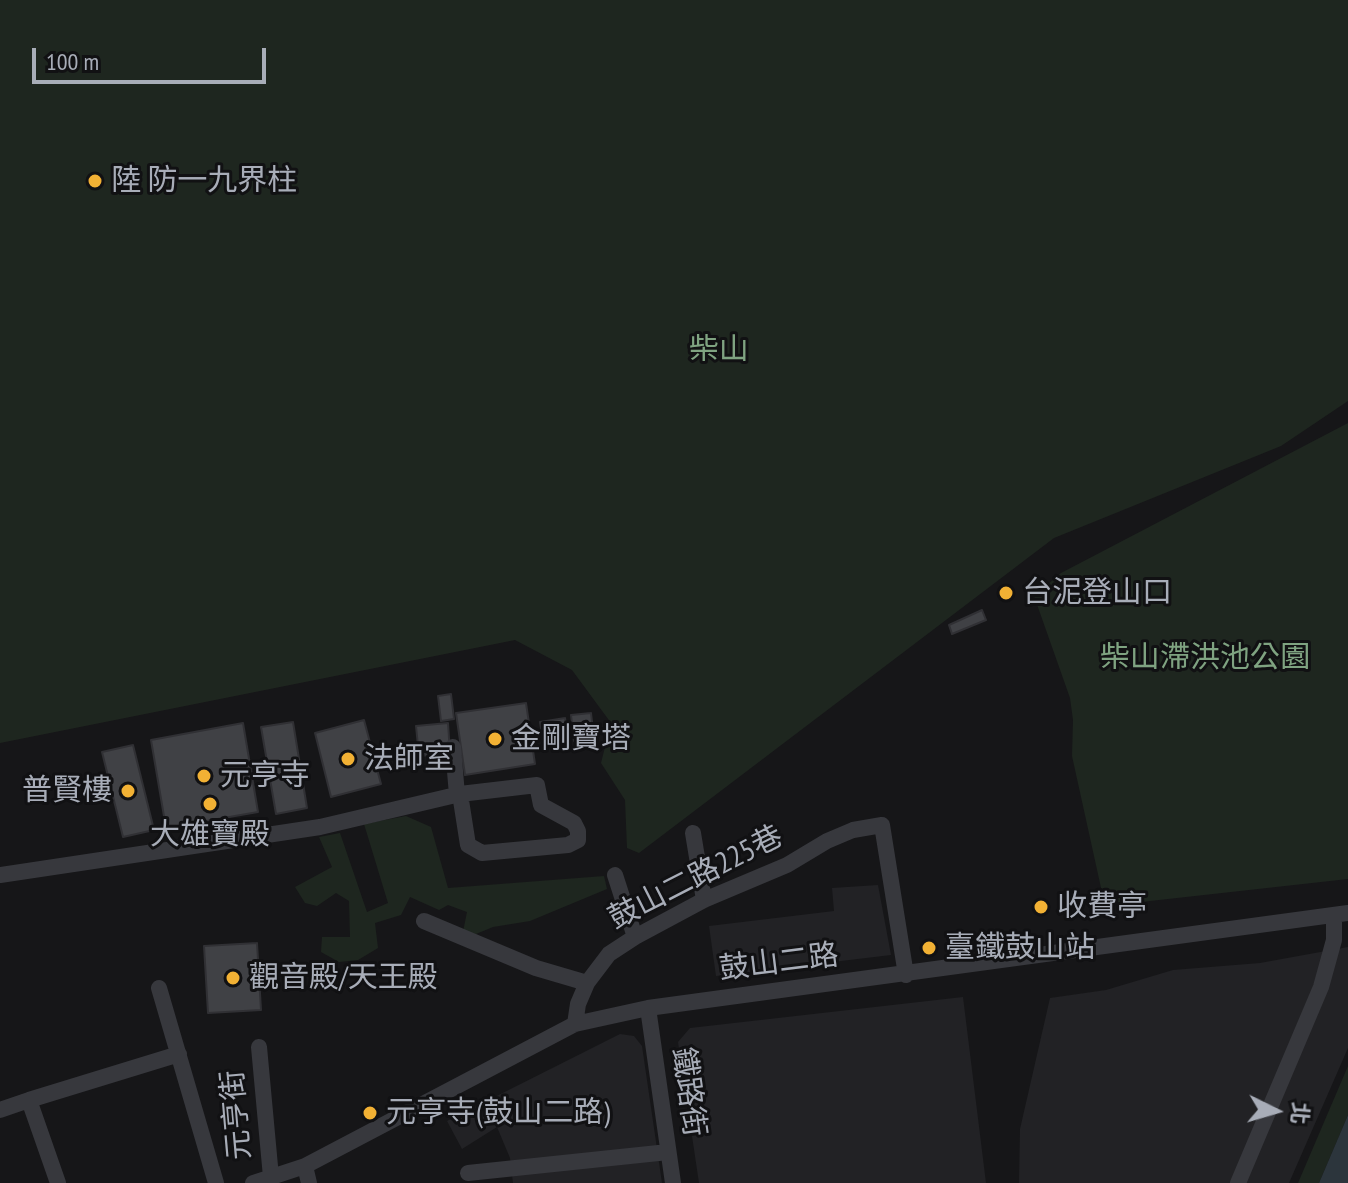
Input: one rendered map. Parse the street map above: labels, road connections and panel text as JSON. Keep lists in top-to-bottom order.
{
  "streets": {
    "street": [
      "鼓山二路225巷",
      "鼓山二路",
      "鐵路街",
      "元亨街"
    ]
  },
  "crossings": [
    ["鼓山二路225巷", "鼓山二路"],
    ["鼓山二路", "鐵路街"],
    ["鼓山二路", "元亨街"]
  ],
  "parks": ["柴山", "柴山滯洪池公園"],
  "places": [
    "陸 防一九界柱",
    "台泥登山口",
    "金剛寶塔",
    "法師室",
    "元亨寺",
    "普賢樓",
    "大雄寶殿",
    "收費亭",
    "臺鐵鼓山站",
    "觀音殿/天王殿",
    "元亨寺(鼓山二路)"
  ],
  "scale_bar": "100 m",
  "north": "right"
}
